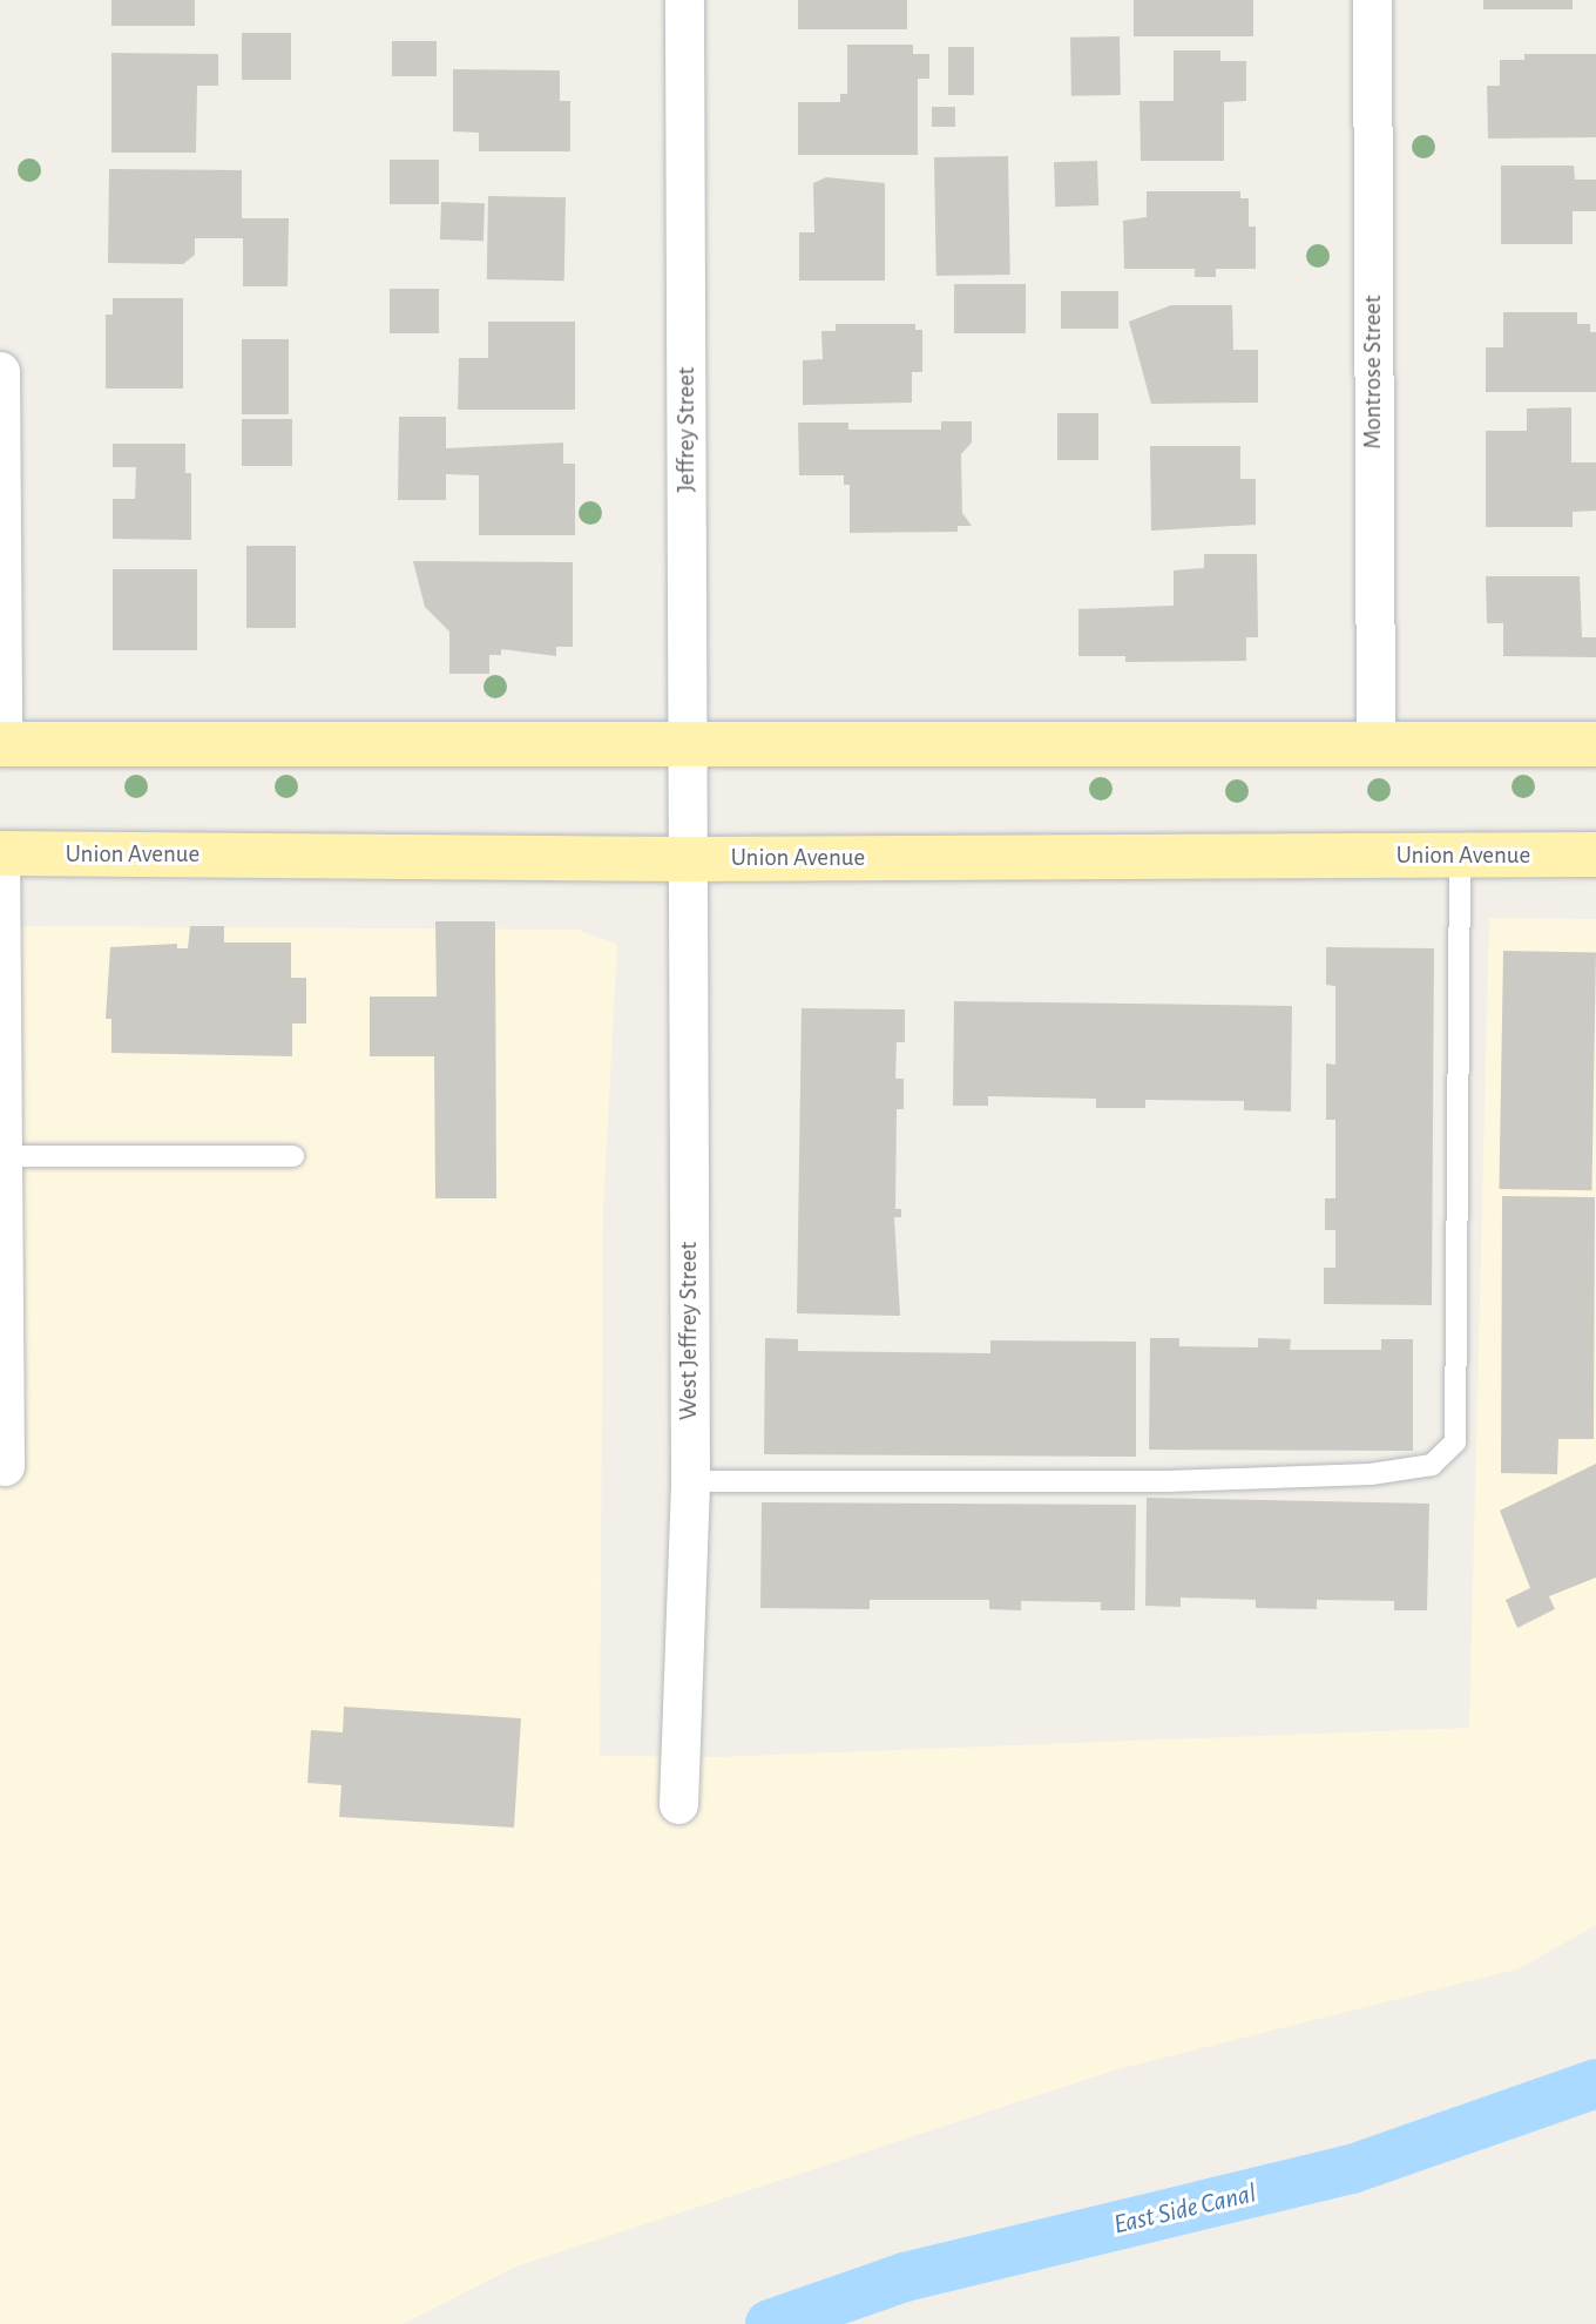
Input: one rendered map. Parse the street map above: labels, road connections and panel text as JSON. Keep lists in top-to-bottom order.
{
  "streets": {
    "main road": ["Union Avenue"],
    "street": ["Montrose Street", "Jeffrey Street", "West Jeffrey Street"]
  },
  "crossings": [
    ["Jeffrey Street", "Union Avenue"],
    ["Jeffrey Street", "West Jeffrey Street"],
    ["Union Avenue", "West Jeffrey Street"]
  ],
  "water": ["East Side Canal"]
}
